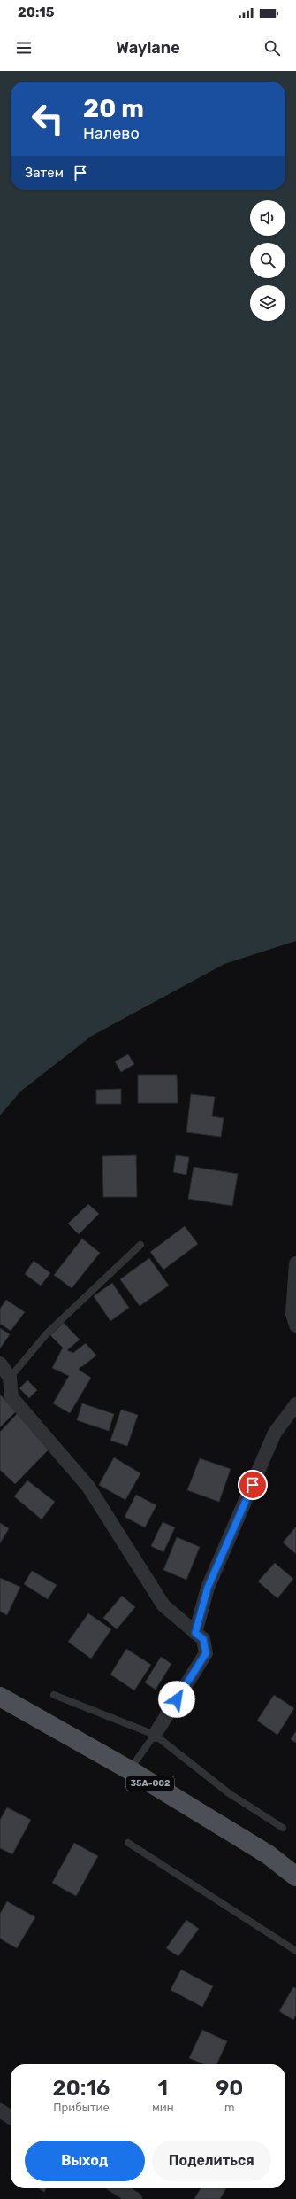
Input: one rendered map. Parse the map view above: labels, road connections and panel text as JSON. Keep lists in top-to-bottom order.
{
  "streets": {
    "main road": ["35А-002"]
  },
  "page": {
    "status": "20:15",
    "header": "Waylane",
    "turn": ["20 m", "Налево"],
    "then": "Затем",
    "eta": [
      "20:16",
      "Прибытие",
      "1",
      "мин",
      "90",
      "m"
    ],
    "buttons": ["Выход", "Поделиться"]
  }
}
